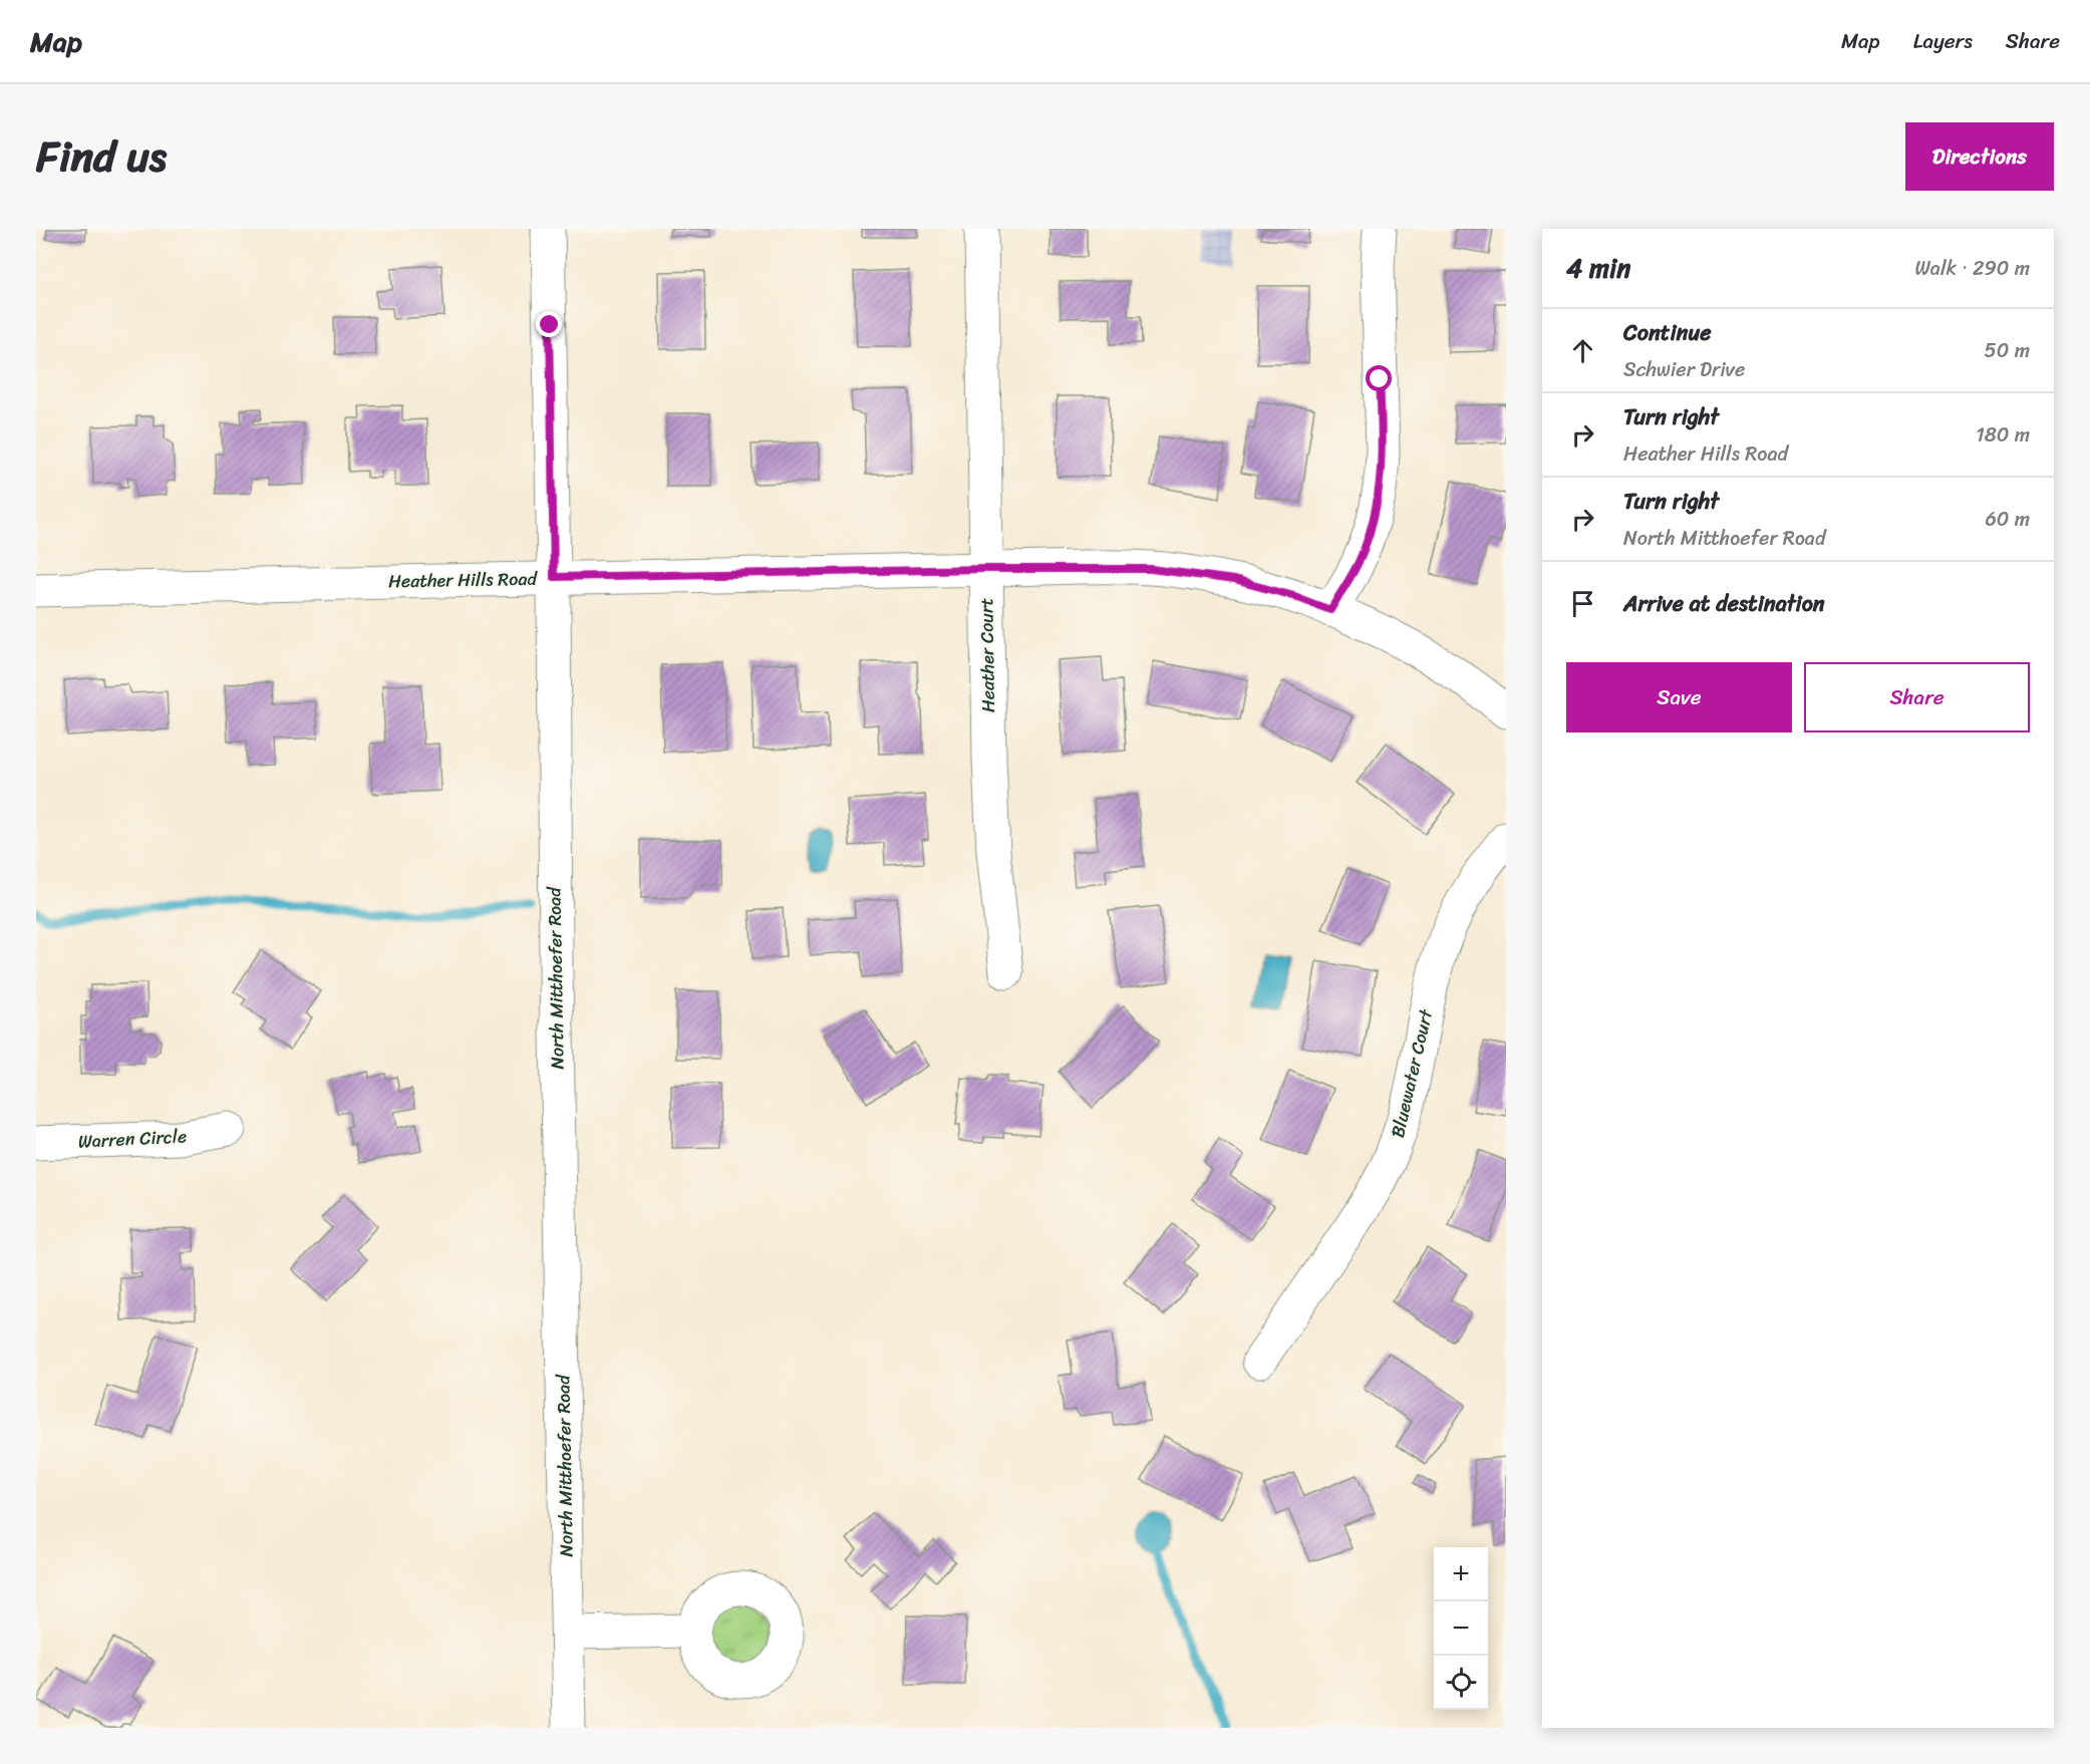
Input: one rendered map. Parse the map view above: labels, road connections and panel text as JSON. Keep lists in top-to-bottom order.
{
  "streets": {
    "street": [
      "Heather Hills Road",
      "Heather Court",
      "North Mitthoefer Road",
      "Bluewater Court",
      "Warren Circle"
    ]
  },
  "crossings": [
    ["Heather Hills Road", "Heather Court"],
    ["Heather Hills Road", "North Mitthoefer Road"]
  ],
  "page": {
    "header": "Map",
    "nav": ["Map", "Layers", "Share"],
    "title": "Find us",
    "buttons": [
      "Directions",
      ["Save", "Share"]
    ],
    "heading": ["4 min", "Walk · 290 m"],
    "list": [
      ["Continue", "Schwier Drive", "50 m"],
      ["Turn right", "Heather Hills Road", "180 m"],
      ["Turn right", "North Mitthoefer Road", "60 m"],
      "Arrive at destination"
    ],
    "map_buttons": ["+", "−"]
  }
}
